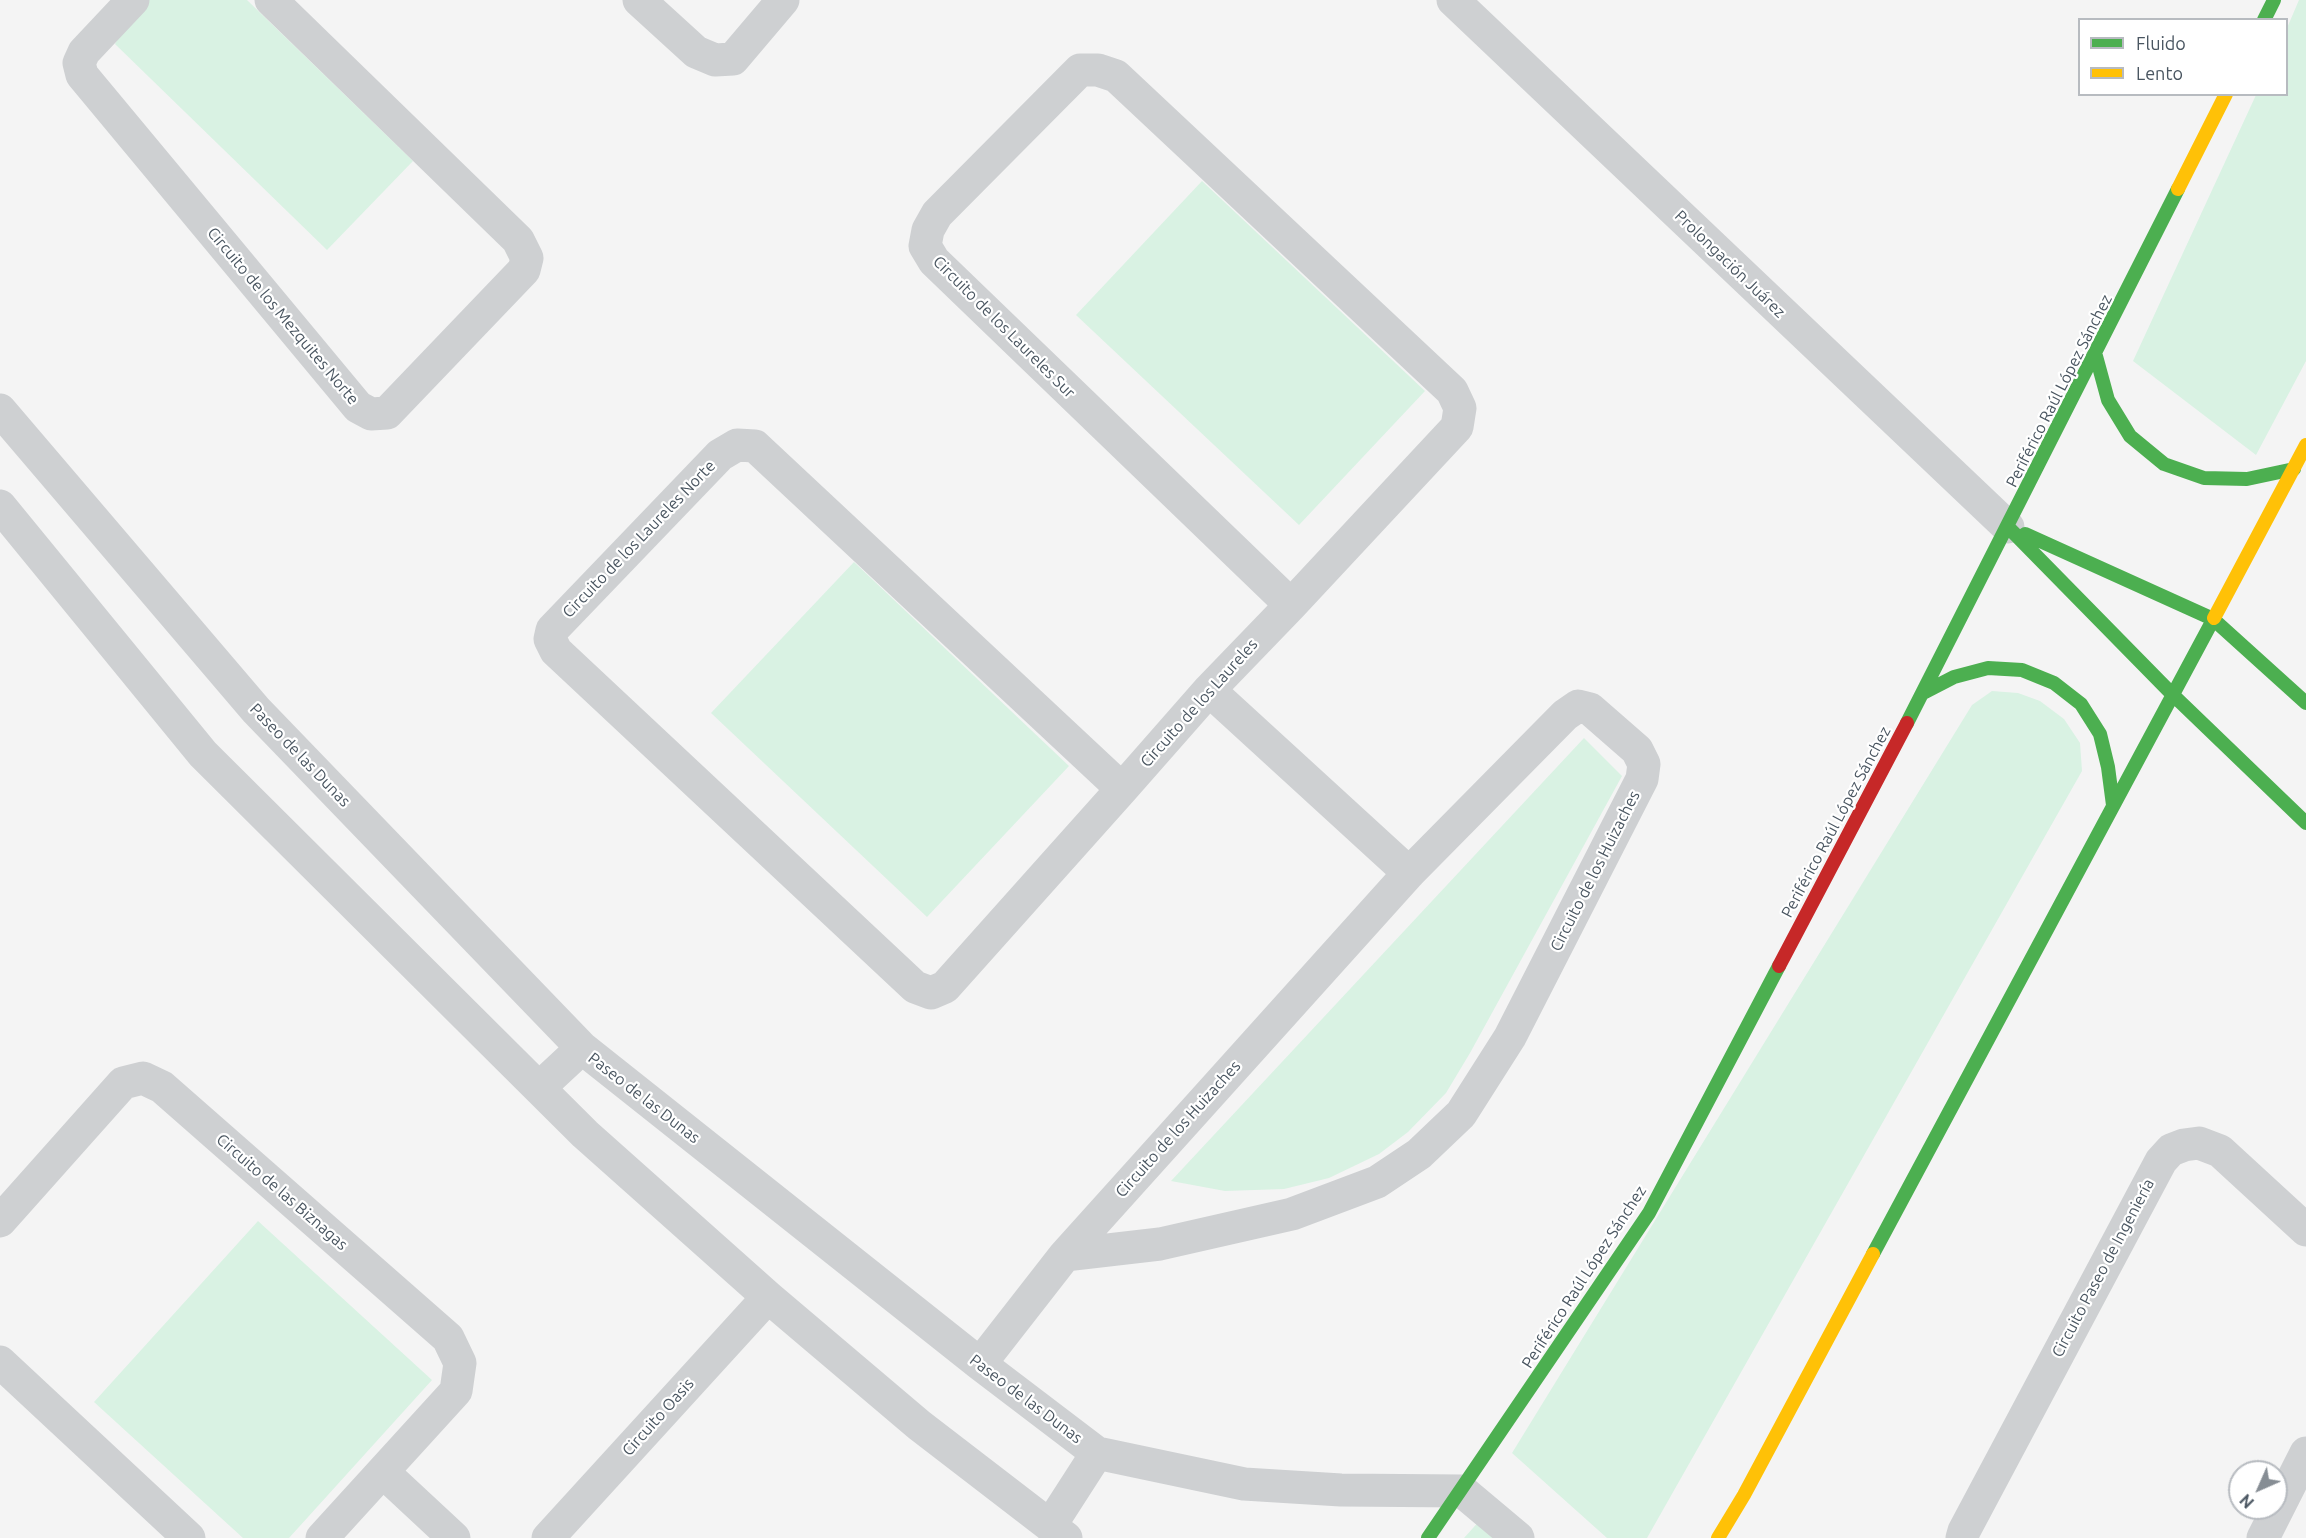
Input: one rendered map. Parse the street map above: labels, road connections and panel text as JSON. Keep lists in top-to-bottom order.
{
  "streets": {
    "main road": ["Periférico Raúl López Sánchez"],
    "street": [
      "Prolongación Juárez",
      "Circuito de los Mezquites Norte",
      "Circuito de los Laureles Sur",
      "Circuito de los Laureles Norte",
      "Circuito de los Laureles",
      "Paseo de las Dunas",
      "Circuito de los Huizaches",
      "Circuito de las Biznagas",
      "Circuito Paseo de Ingeniería",
      "Circuito Oasis"
    ]
  },
  "crossings": [
    ["Prolongación Juárez", "Periférico Raúl López Sánchez"],
    ["Circuito de los Laureles Sur", "Circuito de los Laureles"],
    ["Periférico Raúl López Sánchez", "Paseo de las Dunas"],
    ["Circuito de los Laureles Norte", "Circuito de los Laureles"],
    ["Paseo de las Dunas", "Circuito de los Huizaches"]
  ],
  "legend": ["Fluido", "Lento"],
  "north": "bottom left"
}
